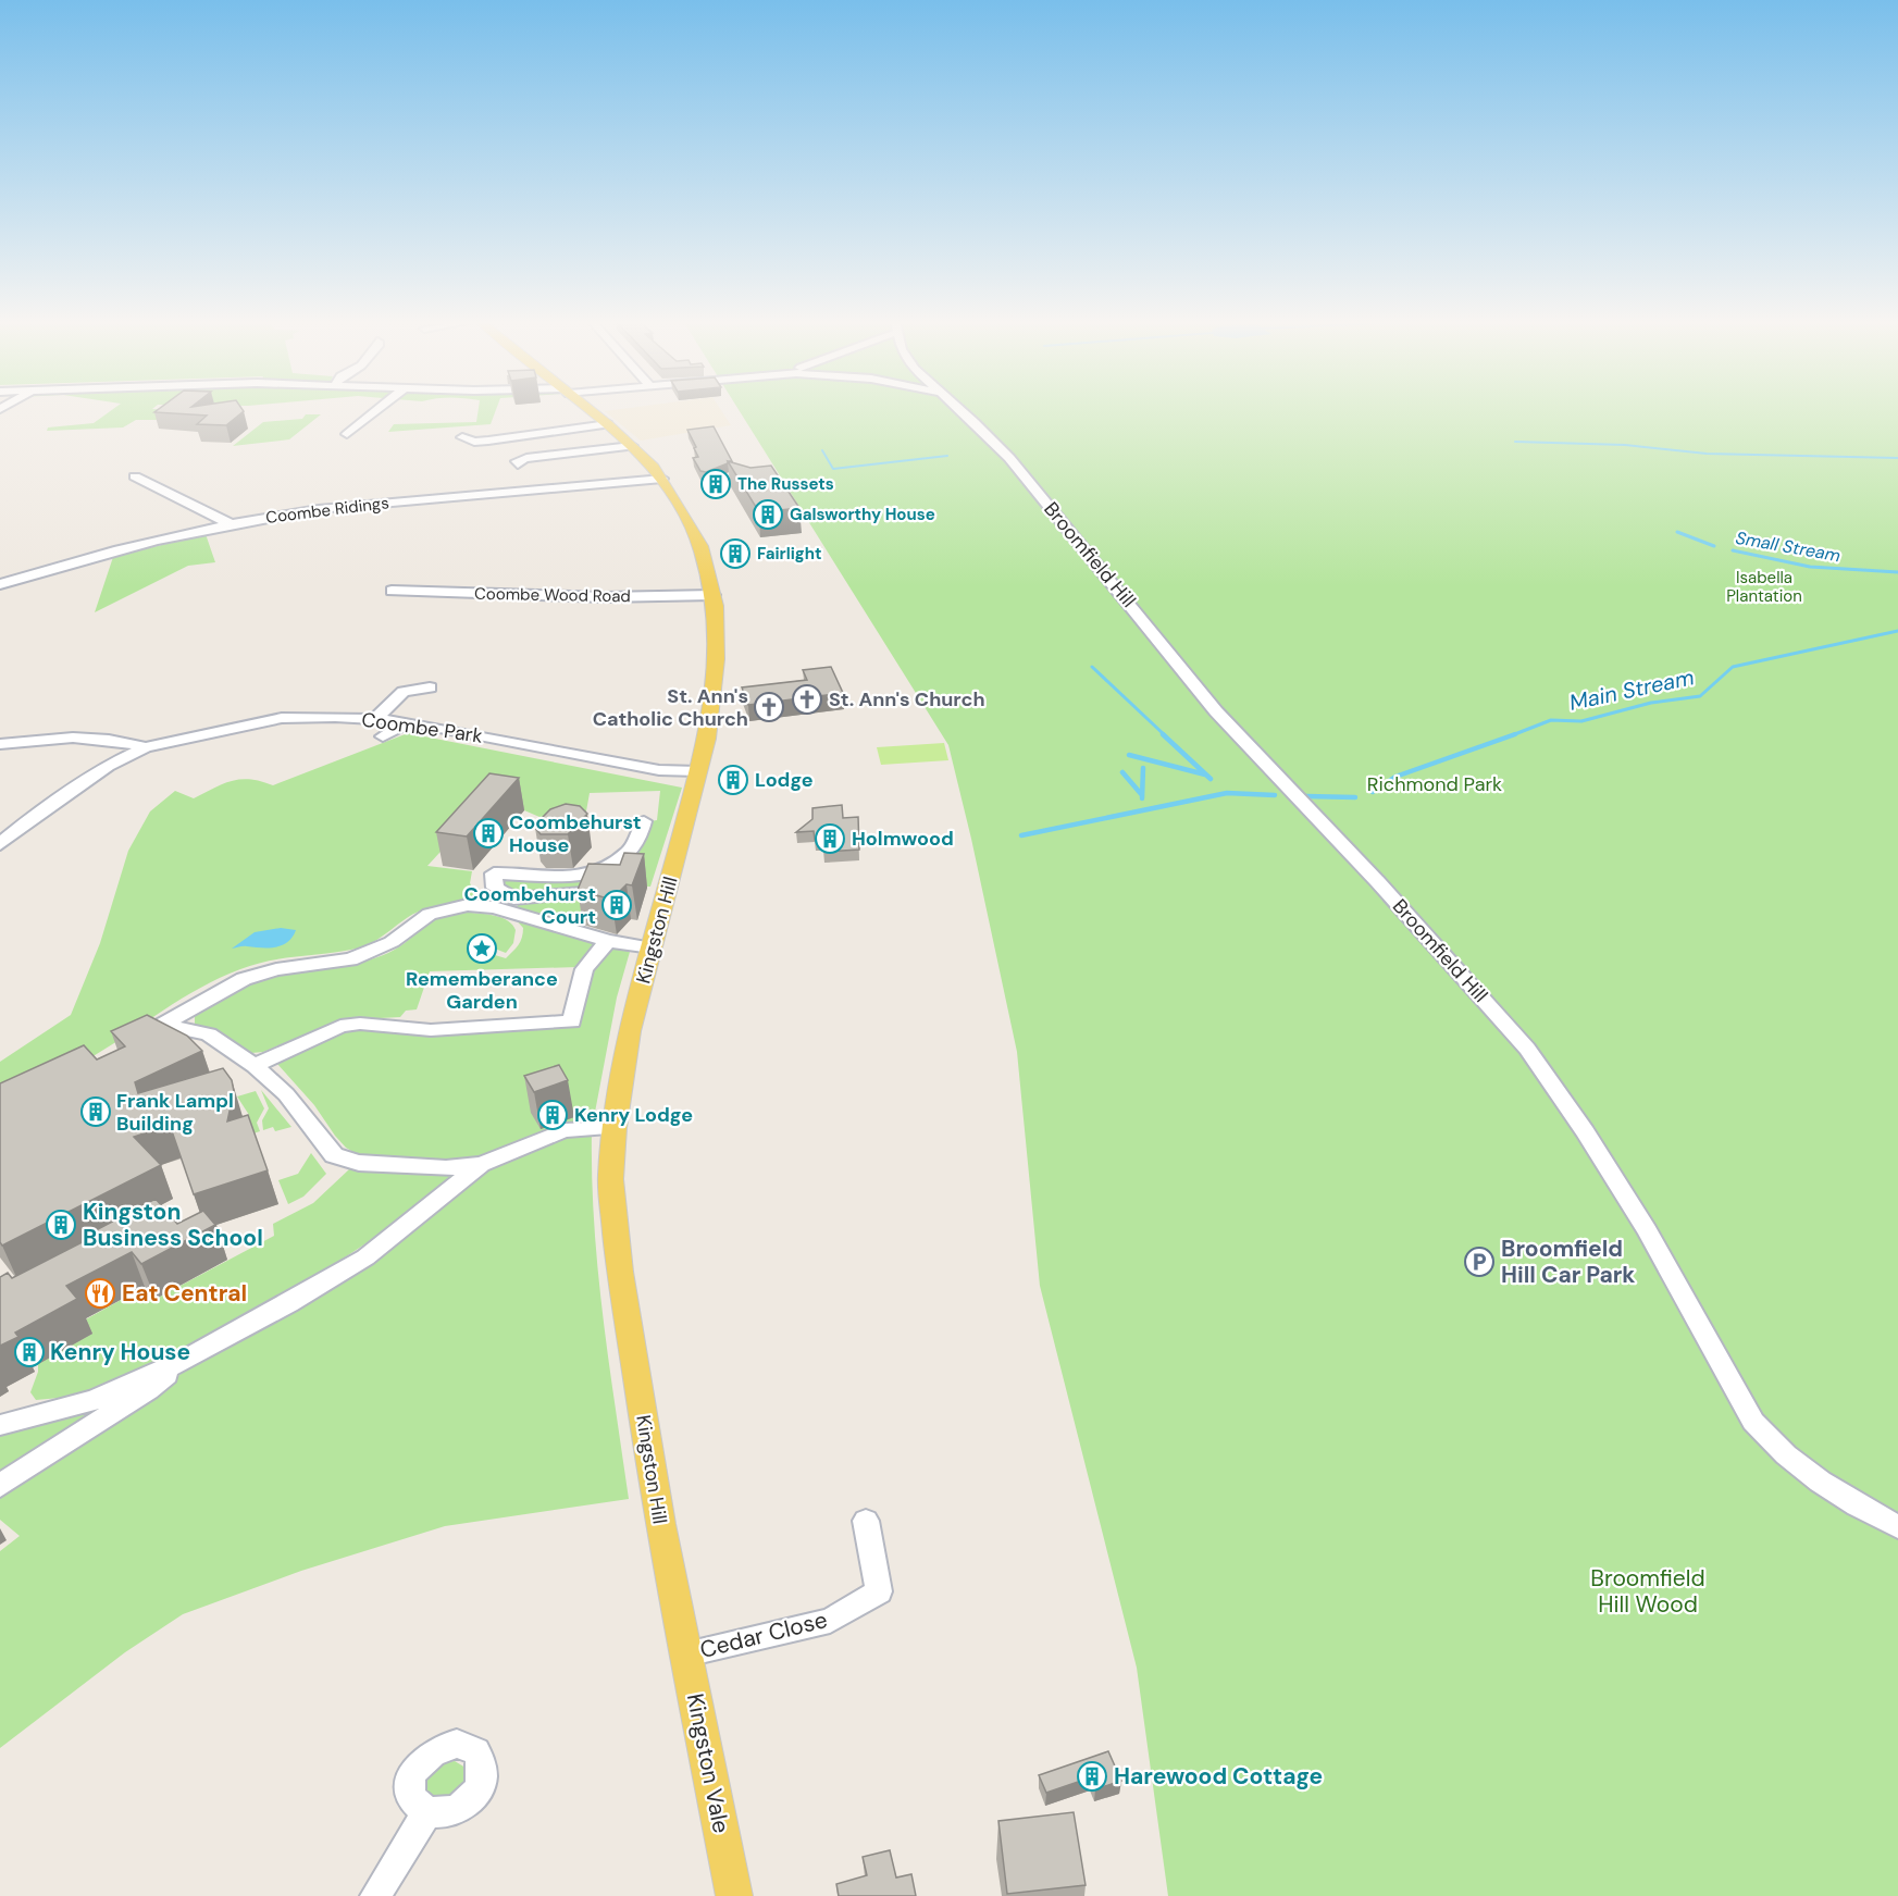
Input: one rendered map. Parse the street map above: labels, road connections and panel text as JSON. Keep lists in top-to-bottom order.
{
  "streets": {
    "main road": ["Kingston Hill", "Kingston Vale"],
    "street": [
      "Coombe Ridings",
      "Broomfield Hill",
      "Coombe Wood Road",
      "Coombe Park",
      "Cedar Close"
    ]
  },
  "crossings": [
    ["Coombe Ridings", "Kingston Hill"],
    ["Coombe Wood Road", "Kingston Hill"],
    ["Coombe Park", "Kingston Hill"],
    ["Kingston Hill", "Cedar Close"],
    ["Kingston Hill", "Kingston Vale"],
    ["Cedar Close", "Kingston Vale"]
  ],
  "water": ["Small Stream", "Main Stream"],
  "parks": ["Isabella Plantation", "Richmond Park", "Broomfield Hill Wood"],
  "places": {
    "building": [
      "The Russets",
      "Galsworthy House",
      "Fairlight",
      "Lodge",
      "Coombehurst House",
      "Holmwood",
      "Coombehurst Court",
      "Frank Lampl Building",
      "Kenry Lodge",
      "Kingston Business School",
      "Kenry House",
      "Harewood Cottage"
    ],
    "church": ["St. Ann's Church", "St. Ann's Catholic Church"],
    "place": ["Rememberance Garden"],
    "parking": ["Broomfield Hill Car Park"],
    "restaurant": ["Eat Central"]
  }
}
